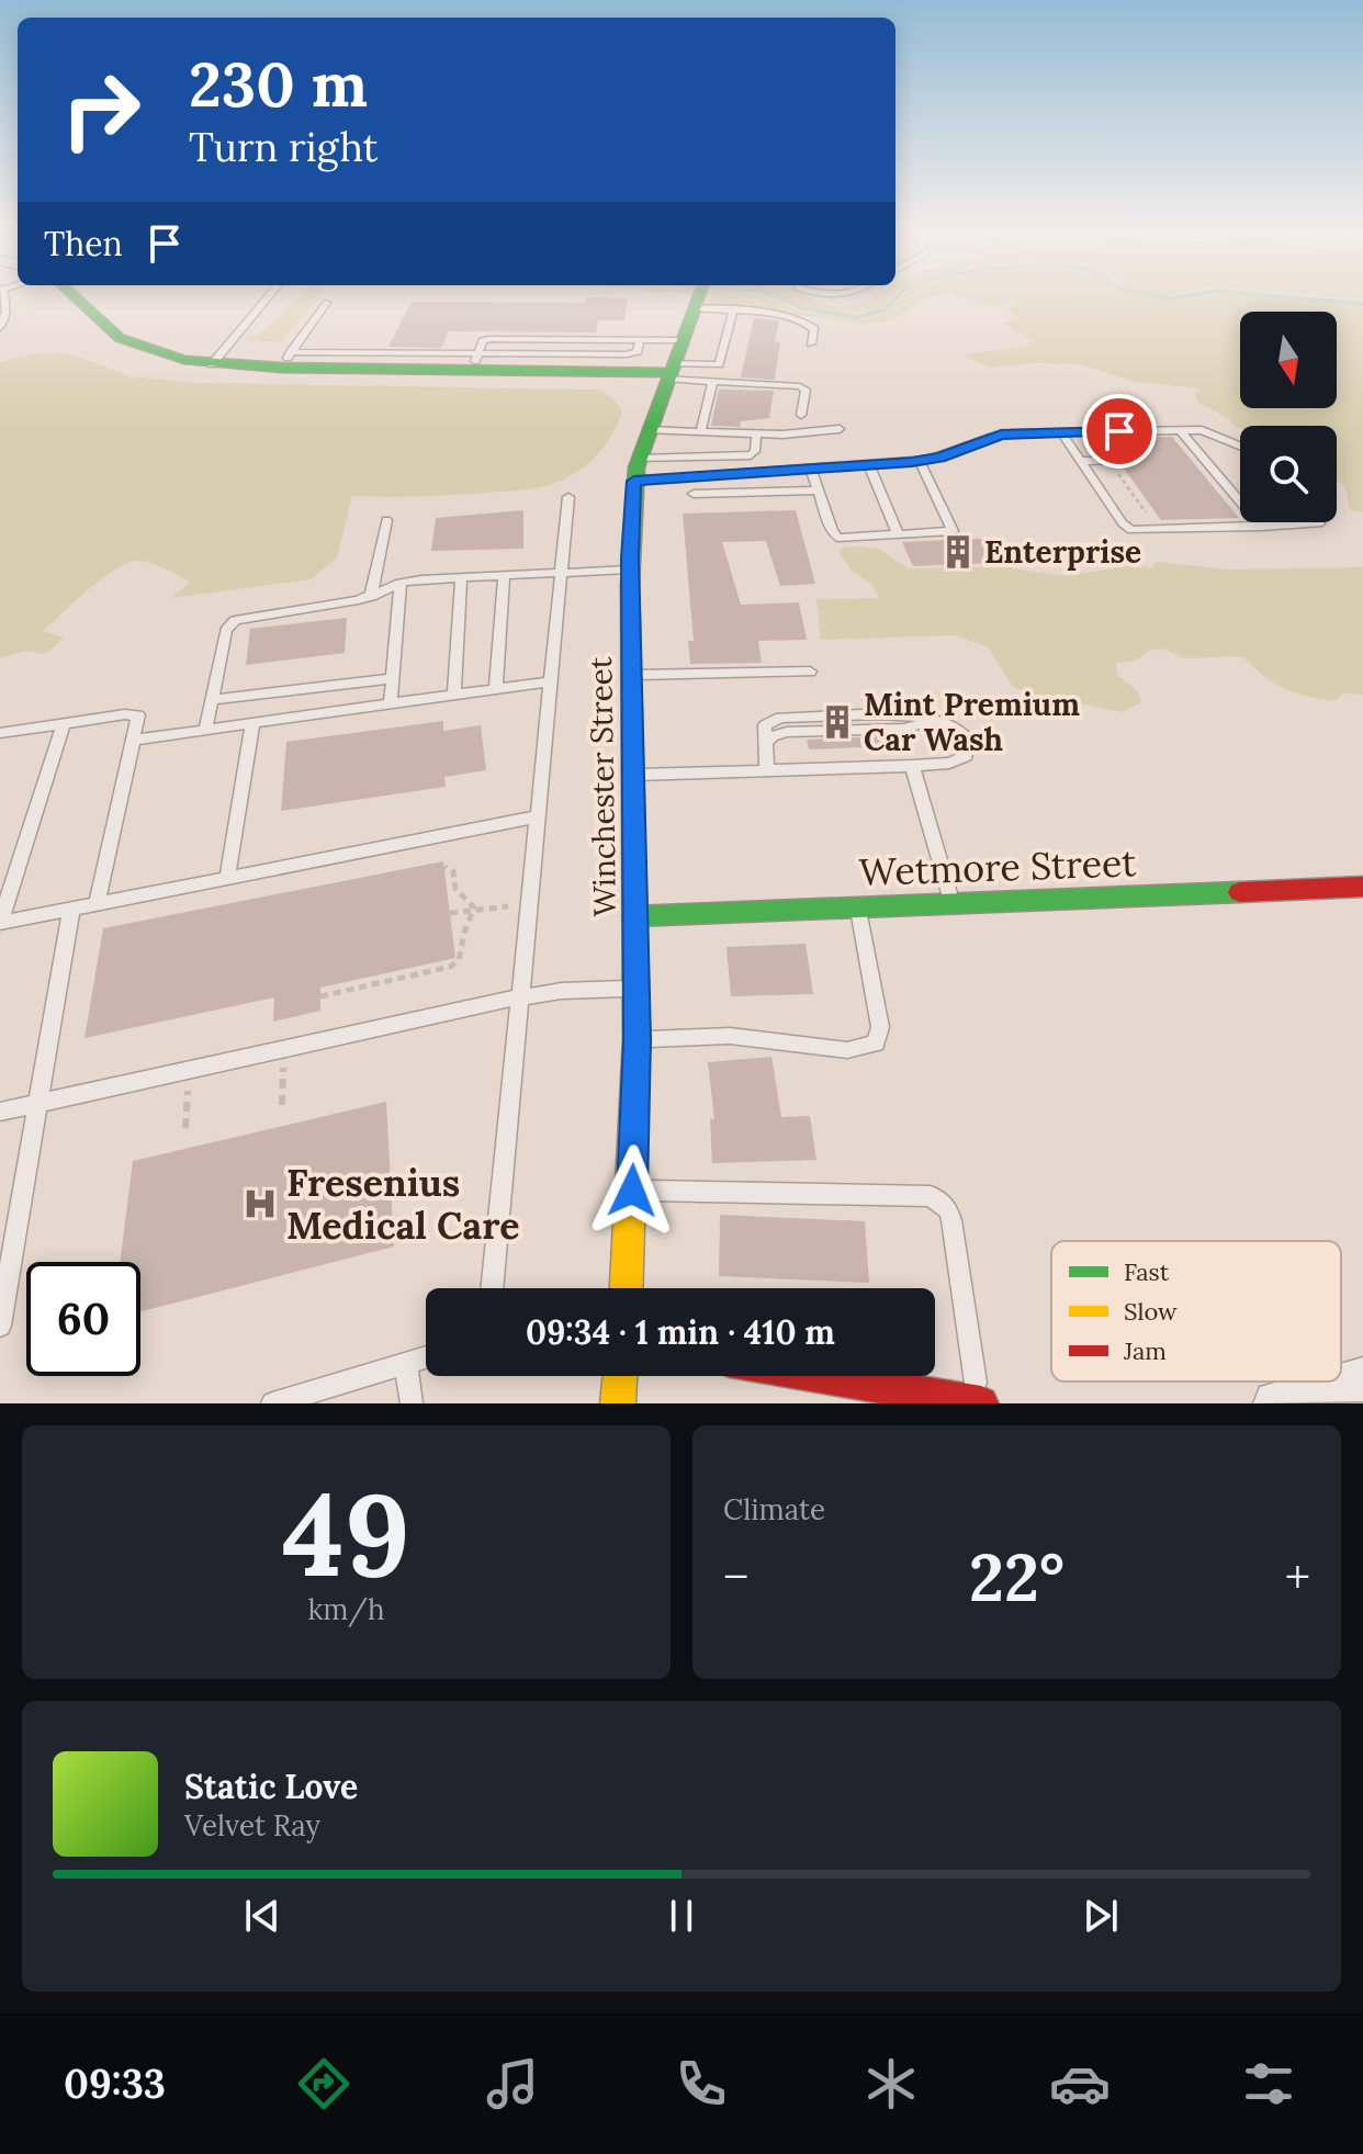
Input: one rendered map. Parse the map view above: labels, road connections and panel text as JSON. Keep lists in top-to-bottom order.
{
  "streets": {
    "street": ["Winchester Street", "Wetmore Street"]
  },
  "crossings": [
    ["Winchester Street", "Wetmore Street"]
  ],
  "places": {
    "building": ["Enterprise", "Mint Premium Car Wash"],
    "hospital": ["Fresenius Medical Care"]
  },
  "legend": ["Fast", "Slow", "Jam"],
  "north": "bottom",
  "page": {
    "turn": ["230 m", "Turn right"],
    "then": "Then",
    "limit": "60",
    "trip": "09:34 · 1 min · 410 m",
    "tile": [
      ["49", "km/h"],
      "Climate"
    ],
    "heat": ["−", "22°", "+"],
    "song": ["Static Love", "Velvet Ray"],
    "tabs": "09:33"
  }
}
